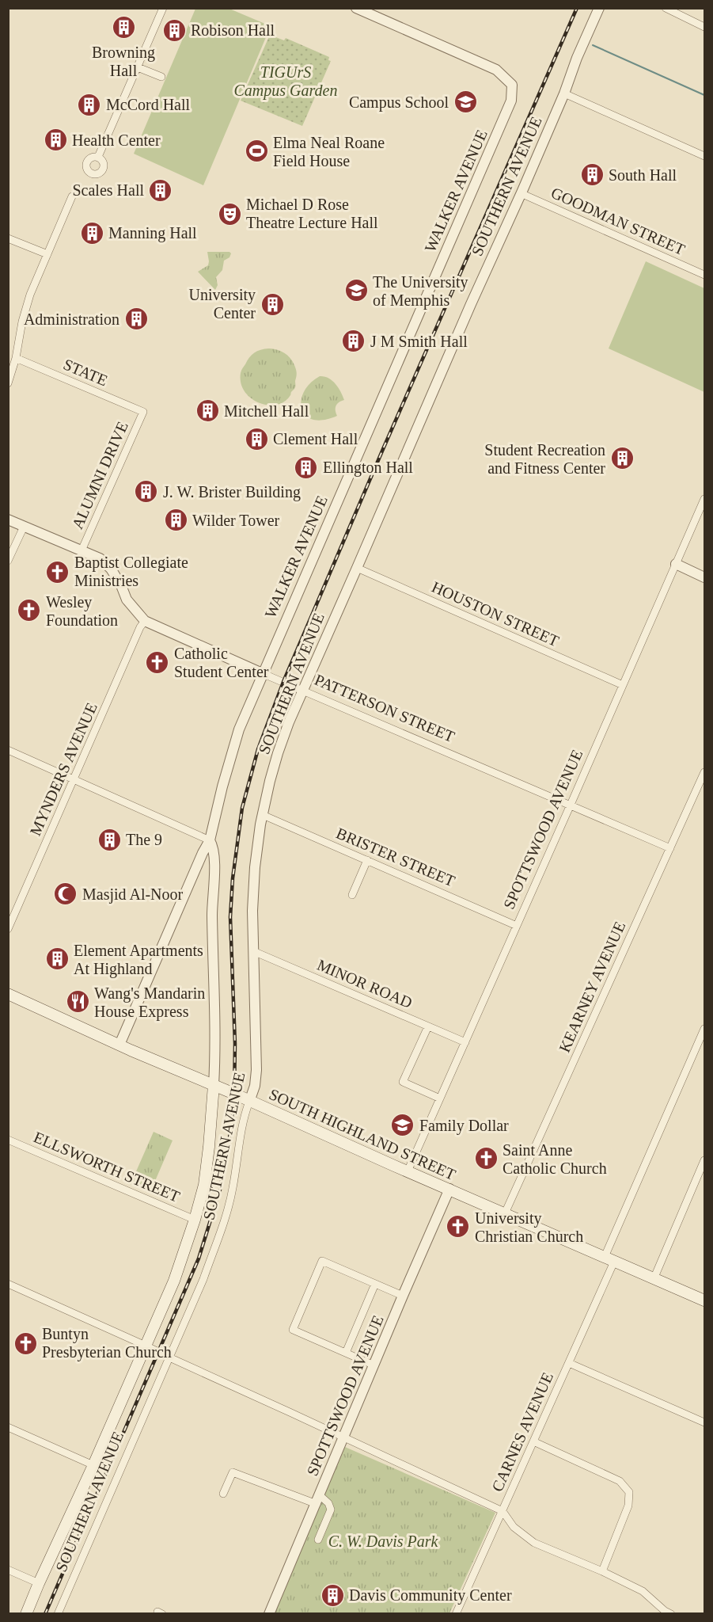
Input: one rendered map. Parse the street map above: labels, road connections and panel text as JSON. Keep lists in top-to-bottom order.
{
  "streets": {
    "main road": ["SOUTHERN AVENUE", "SOUTH HIGHLAND STREET"],
    "street": [
      "WALKER AVENUE",
      "GOODMAN STREET",
      "STATE",
      "ALUMNI DRIVE",
      "HOUSTON STREET",
      "PATTERSON STREET",
      "MYNDERS AVENUE",
      "SPOTTSWOOD AVENUE",
      "BRISTER STREET",
      "MINOR ROAD",
      "KEARNEY AVENUE",
      "ELLSWORTH STREET",
      "CARNES AVENUE"
    ]
  },
  "crossings": [
    ["SOUTHERN AVENUE", "WALKER AVENUE"],
    ["SOUTHERN AVENUE", "GOODMAN STREET"],
    ["SOUTHERN AVENUE", "HOUSTON STREET"],
    ["SOUTHERN AVENUE", "PATTERSON STREET"],
    ["SOUTHERN AVENUE", "BRISTER STREET"],
    ["SOUTHERN AVENUE", "MINOR ROAD"],
    ["SOUTHERN AVENUE", "SOUTH HIGHLAND STREET"],
    ["SOUTHERN AVENUE", "ELLSWORTH STREET"],
    ["WALKER AVENUE", "PATTERSON STREET"],
    ["WALKER AVENUE", "SOUTH HIGHLAND STREET"],
    ["STATE", "ALUMNI DRIVE"],
    ["ALUMNI DRIVE", "PATTERSON STREET"],
    ["HOUSTON STREET", "SPOTTSWOOD AVENUE"],
    ["PATTERSON STREET", "MYNDERS AVENUE"],
    ["PATTERSON STREET", "SPOTTSWOOD AVENUE"],
    ["PATTERSON STREET", "KEARNEY AVENUE"],
    ["SPOTTSWOOD AVENUE", "BRISTER STREET"],
    ["SPOTTSWOOD AVENUE", "MINOR ROAD"],
    ["SPOTTSWOOD AVENUE", "SOUTH HIGHLAND STREET"],
    ["KEARNEY AVENUE", "SOUTH HIGHLAND STREET"],
    ["SOUTH HIGHLAND STREET", "CARNES AVENUE"]
  ],
  "parks": ["TIGUrS Campus Garden", "C. W. Davis Park"],
  "places": {
    "building": [
      "Browning Hall",
      "Robison Hall",
      "McCord Hall",
      "Health Center",
      "South Hall",
      "Scales Hall",
      "Manning Hall",
      "University Center",
      "Administration",
      "J M Smith Hall",
      "Mitchell Hall",
      "Clement Hall",
      "Student Recreation and Fitness Center",
      "Ellington Hall",
      "J. W. Brister Building",
      "Wilder Tower",
      "The 9",
      "Element Apartments At Highland",
      "Davis Community Center"
    ],
    "school or university": ["Campus School", "The University of Memphis", "Family Dollar"],
    "sports": ["Elma Neal Roane Field House"],
    "theatre": ["Michael D Rose Theatre Lecture Hall"],
    "church": [
      "Baptist Collegiate Ministries",
      "Wesley Foundation",
      "Catholic Student Center",
      "Saint Anne Catholic Church",
      "University Christian Church",
      "Buntyn Presbyterian Church"
    ],
    "mosque": ["Masjid Al-Noor"],
    "restaurant": ["Wang's Mandarin House Express"]
  }
}
